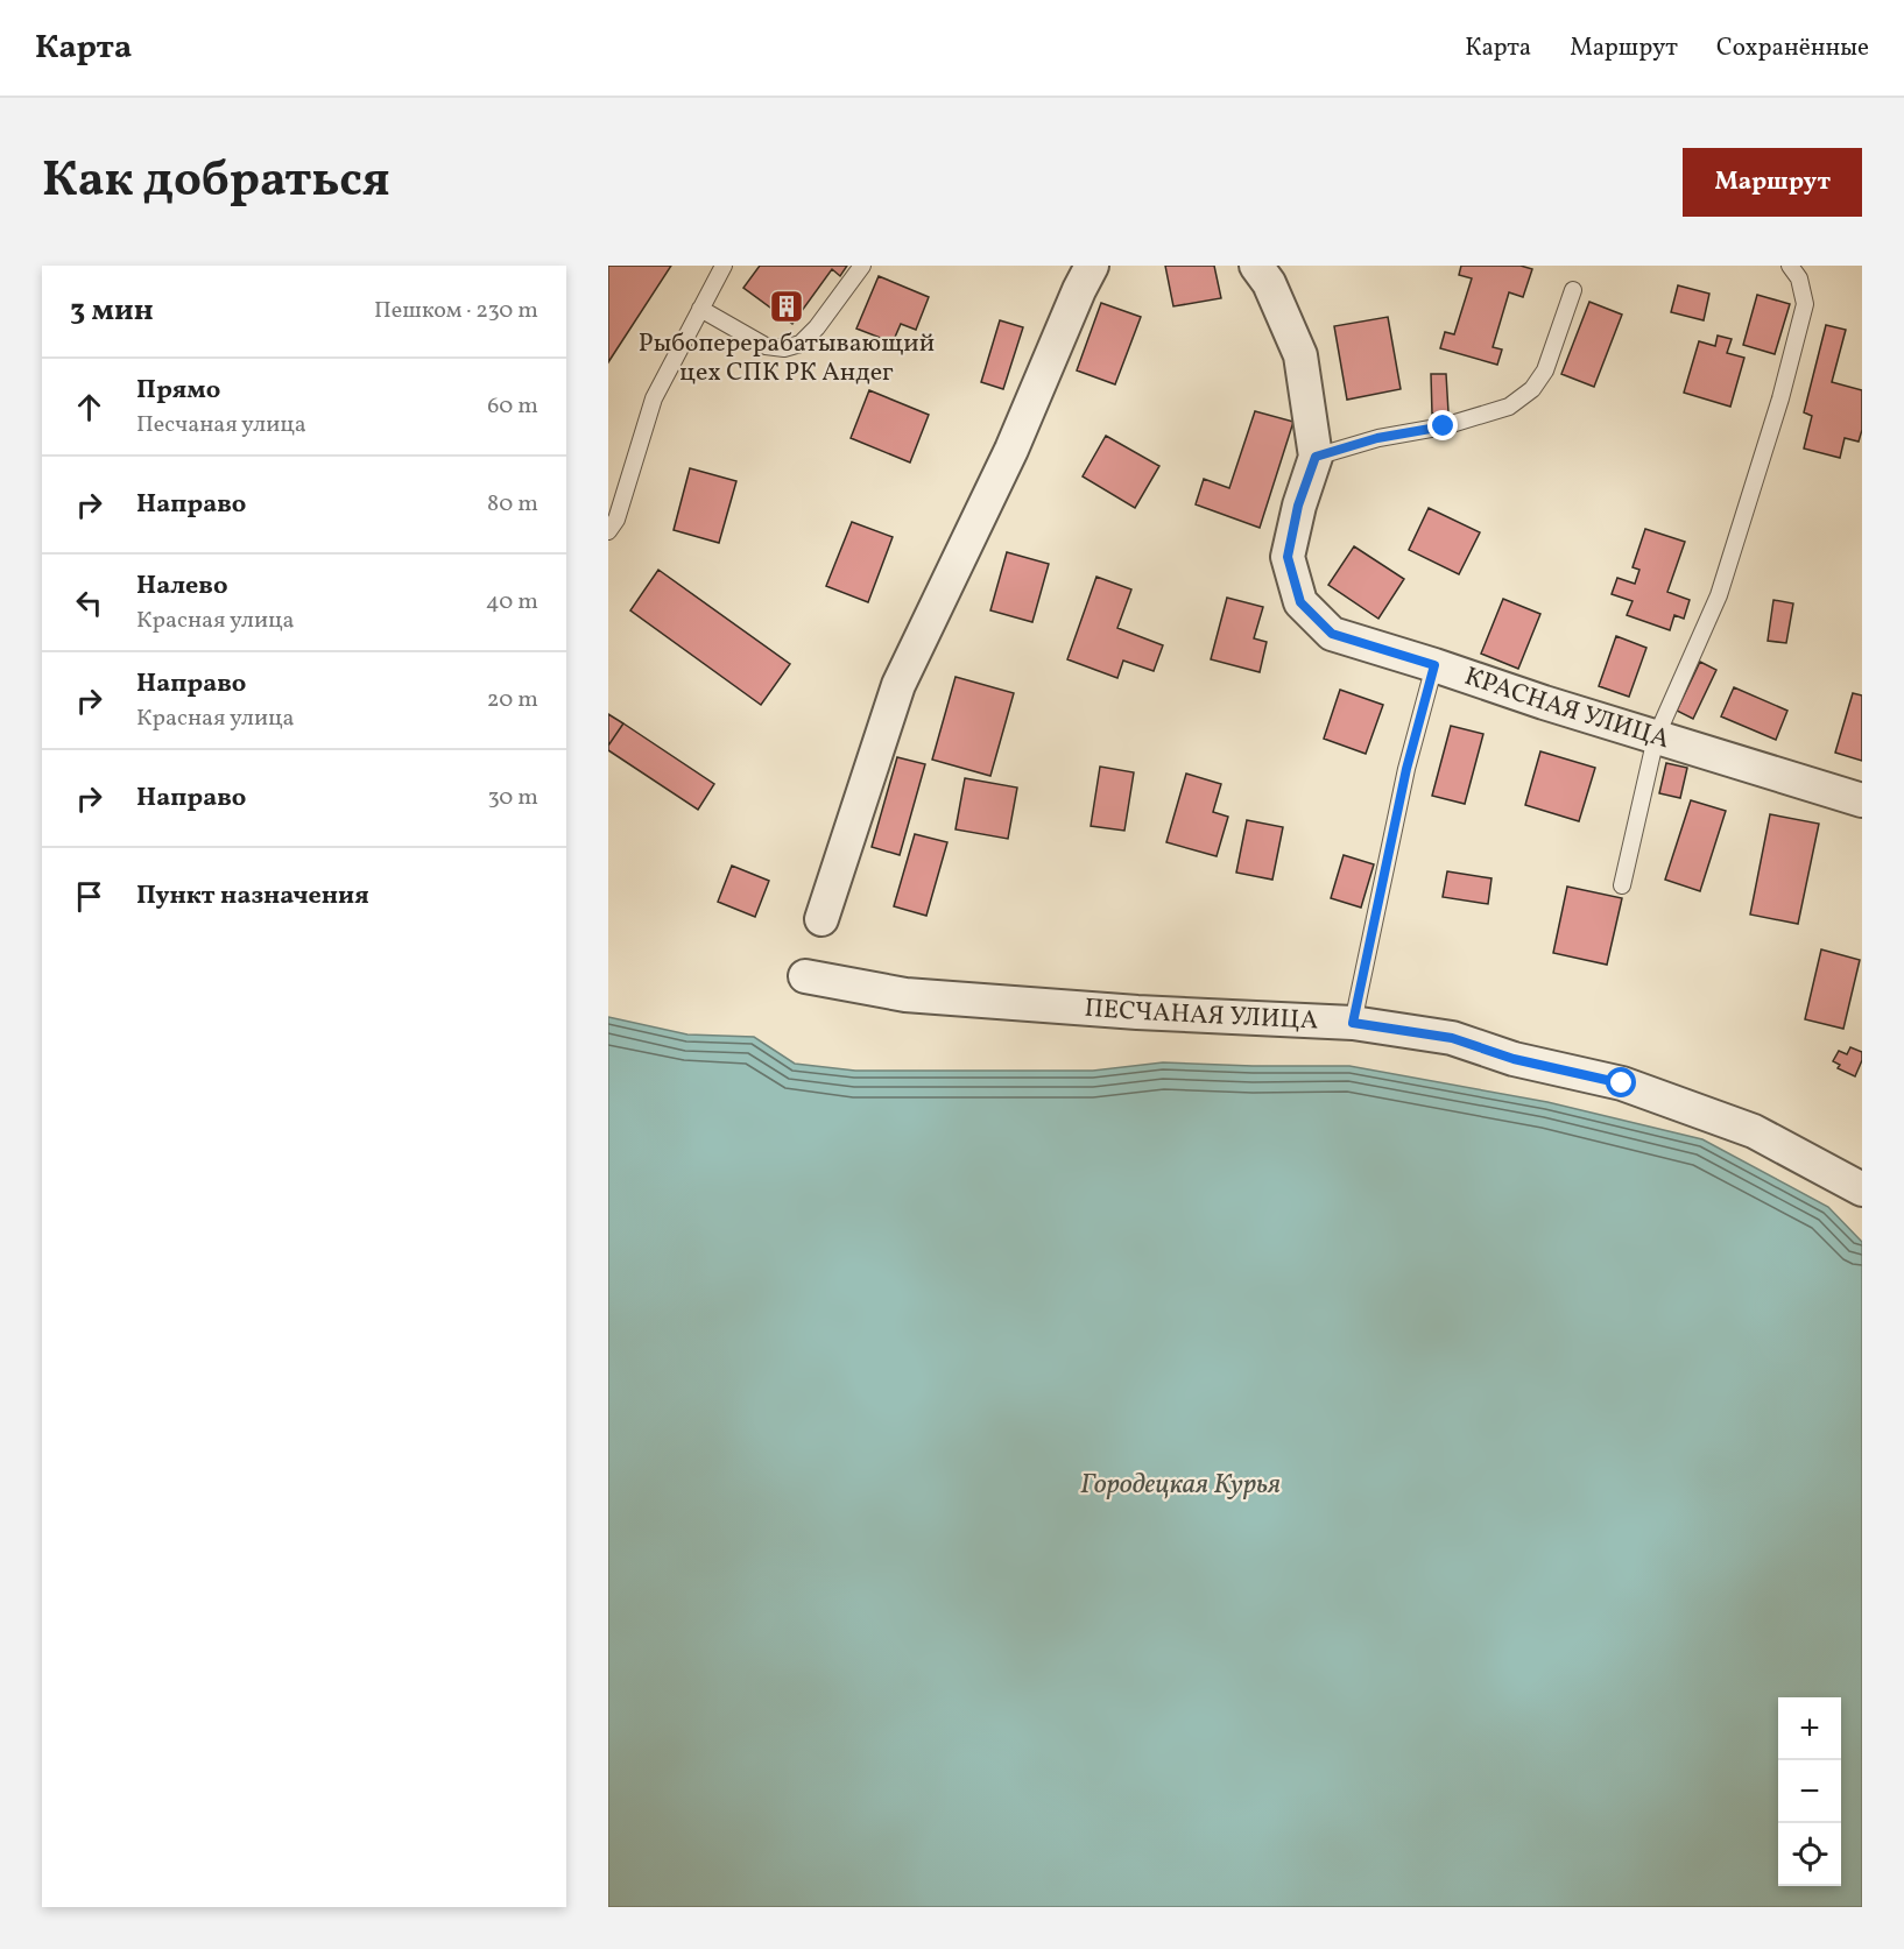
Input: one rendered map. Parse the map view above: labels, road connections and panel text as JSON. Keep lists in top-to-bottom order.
{
  "streets": {
    "street": ["КРАСНАЯ УЛИЦА", "ПЕСЧАНАЯ УЛИЦА"]
  },
  "water": ["Городецкая Курья"],
  "places": {
    "building": ["Рыбоперерабатывающий цех СПК РК Андег"]
  },
  "page": {
    "header": "Карта",
    "nav": ["Карта", "Маршрут", "Сохранённые"],
    "title": "Как добраться",
    "buttons": "Маршрут",
    "heading": ["3 мин", "Пешком · 230 m"],
    "list": [
      ["Прямо", "Песчаная улица", "60 m"],
      ["Направо", "80 m"],
      ["Налево", "Красная улица", "40 m"],
      ["Направо", "Красная улица", "20 m"],
      ["Направо", "30 m"],
      "Пункт назначения"
    ],
    "map_buttons": ["+", "−"]
  }
}
